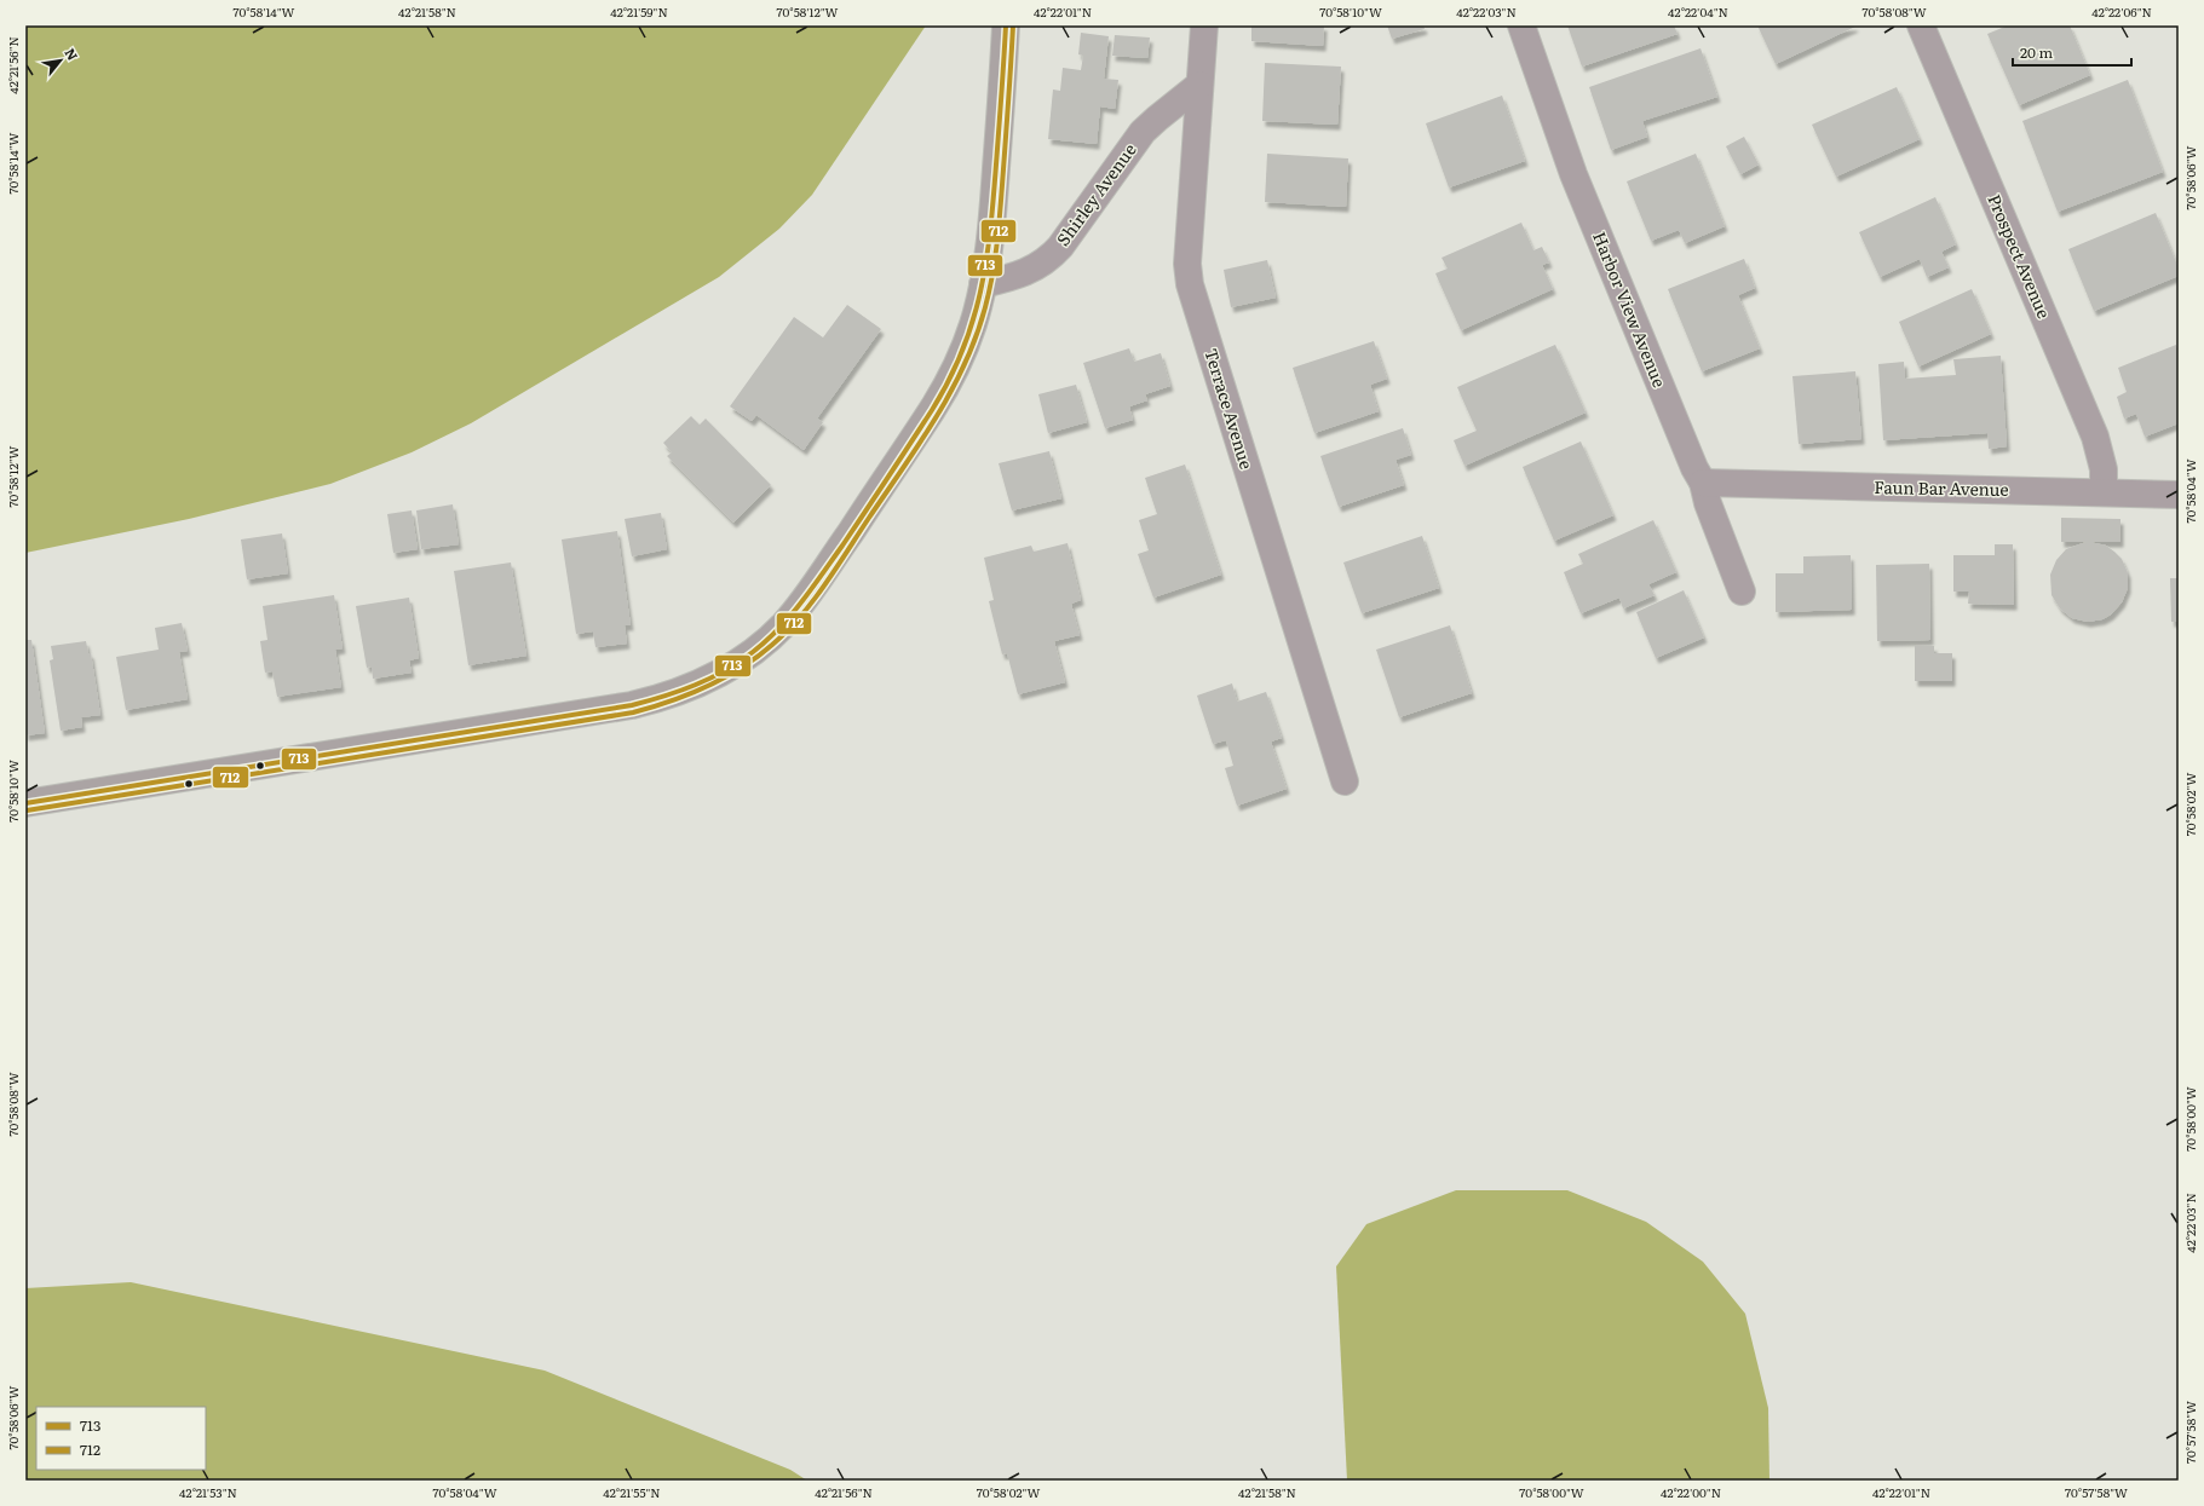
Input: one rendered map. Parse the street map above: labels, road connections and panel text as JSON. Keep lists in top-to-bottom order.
{
  "streets": {
    "street": [
      "Shirley Avenue",
      "Prospect Avenue",
      "Harbor View Avenue",
      "Terrace Avenue",
      "Faun Bar Avenue"
    ]
  },
  "crossings": [
    ["Shirley Avenue", "Terrace Avenue"],
    ["Prospect Avenue", "Faun Bar Avenue"],
    ["Harbor View Avenue", "Faun Bar Avenue"]
  ],
  "lines": ["transit line 713", "transit line 712"],
  "legend": ["713", "712"],
  "scale_bar": "20 m",
  "north": "top right",
  "coordinates": [
    "70°58'14\"W",
    "42°21'58\"N",
    "42°21'59\"N",
    "70°58'12\"W",
    "42°22'01\"N",
    "70°58'10\"W",
    "42°22'03\"N",
    "42°22'04\"N",
    "70°58'08\"W",
    "42°22'06\"N",
    "42°21'56\"N",
    "70°58'06\"W",
    "70°58'04\"W",
    "70°58'02\"W",
    "70°58'00\"W",
    "70°57'58\"W",
    "42°21'53\"N",
    "42°21'55\"N",
    "42°22'00\"N"
  ]
}
